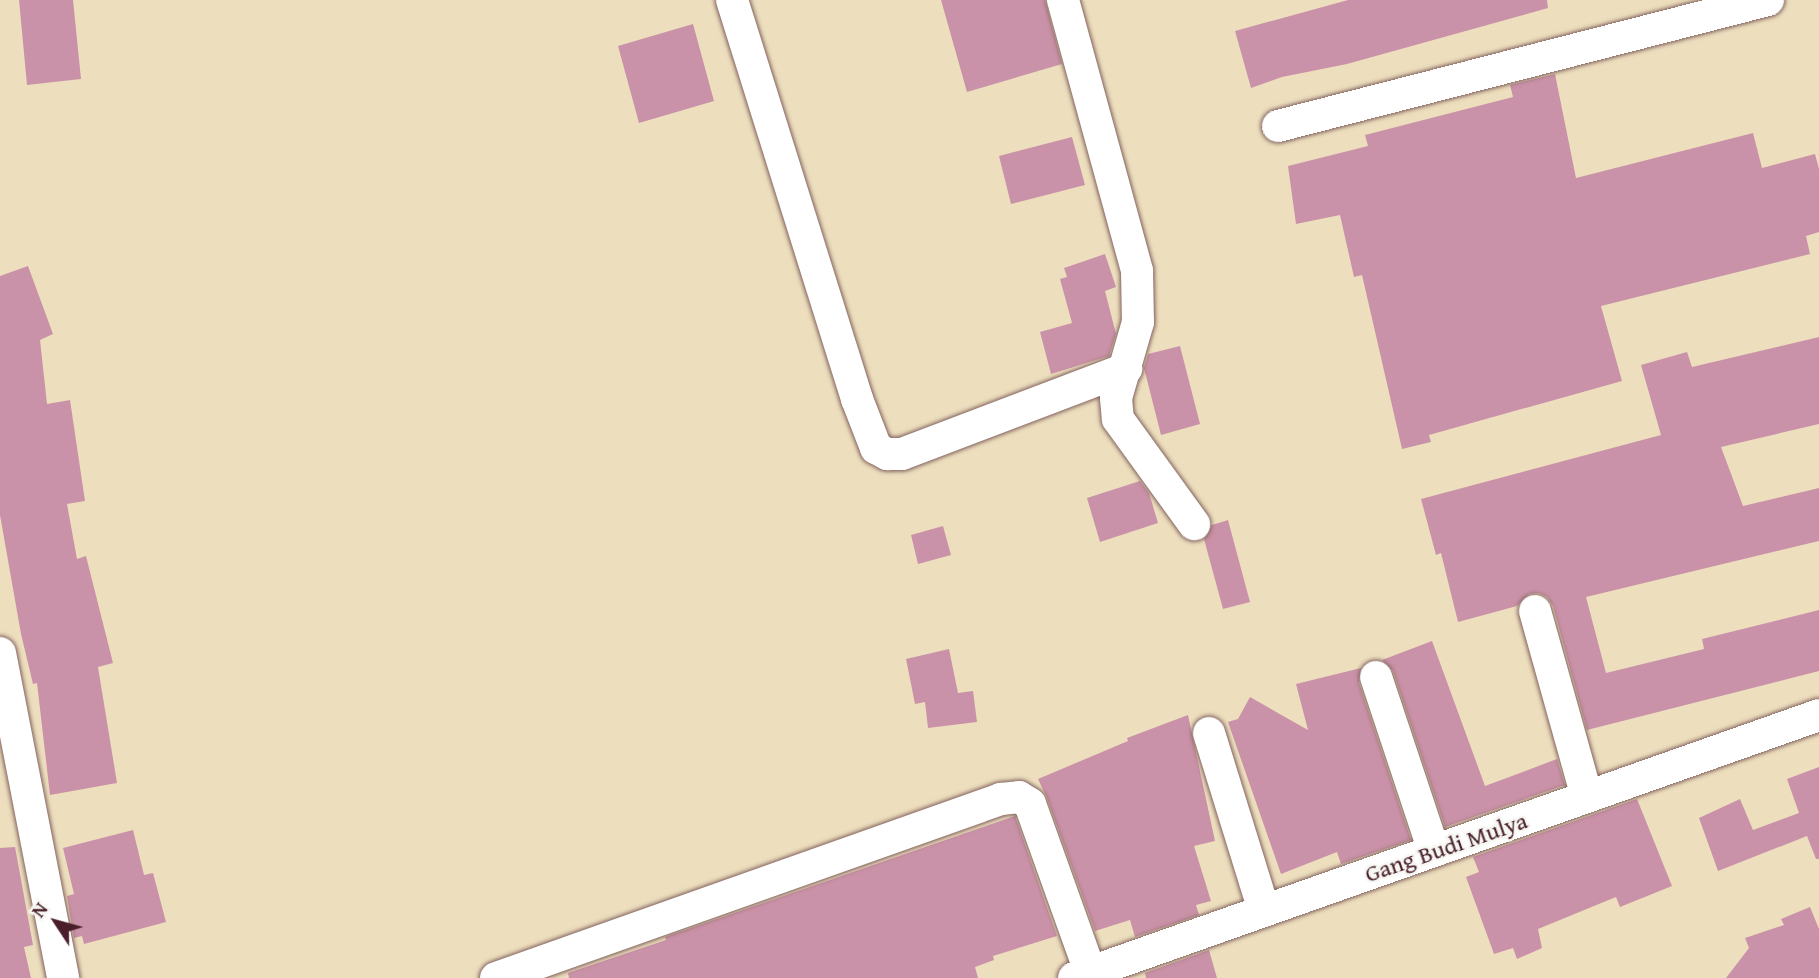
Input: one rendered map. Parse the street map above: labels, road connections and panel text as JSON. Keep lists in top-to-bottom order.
{
  "streets": {
    "street": ["Gang Budi Mulya"]
  },
  "north": "top left"
}
